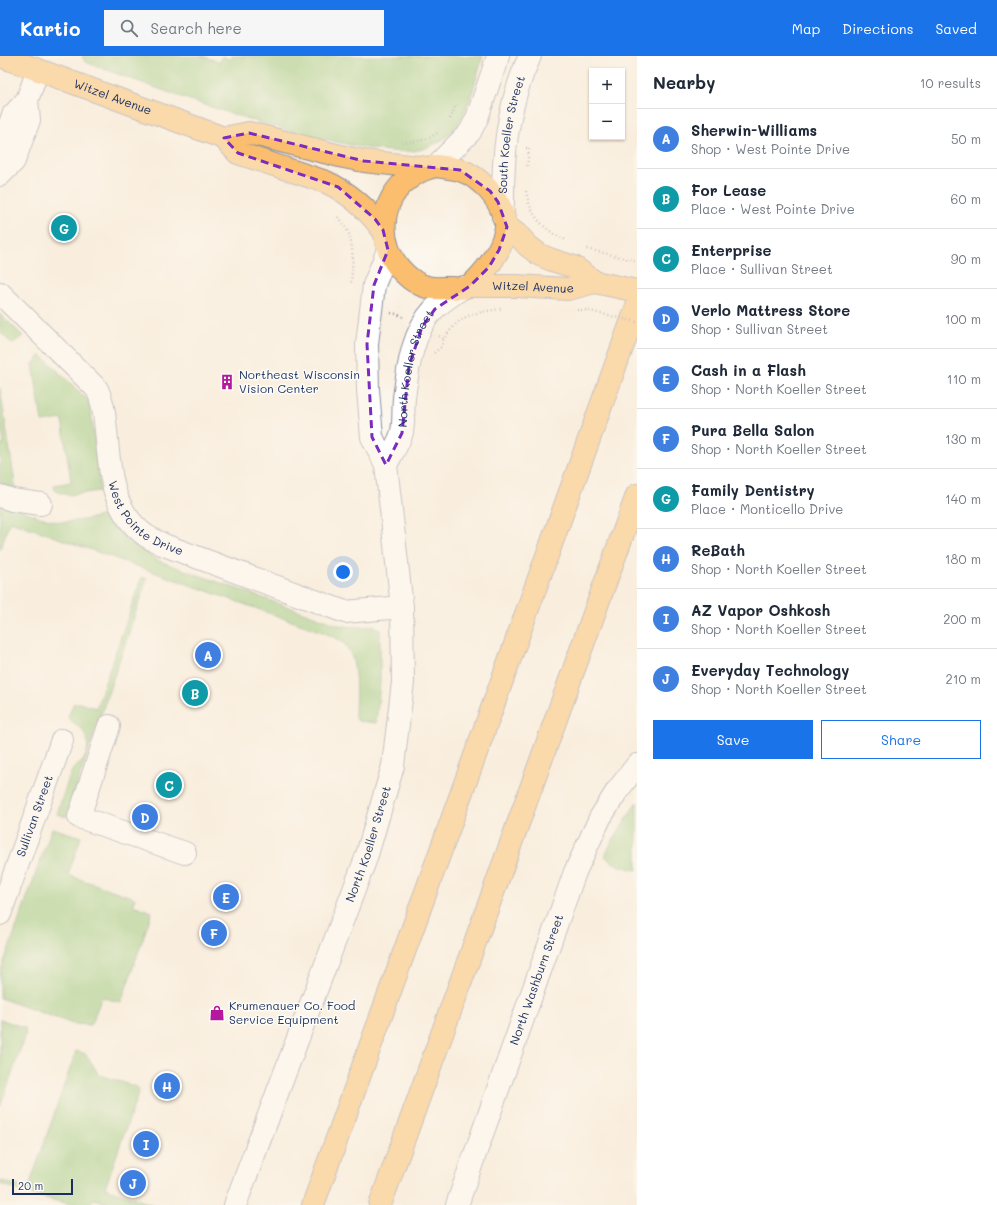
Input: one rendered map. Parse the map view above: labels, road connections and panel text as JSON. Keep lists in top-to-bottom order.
{
  "streets": {
    "main road": ["Witzel Avenue"],
    "street": [
      "South Koeller Street",
      "North Koeller Street",
      "West Pointe Drive",
      "Sullivan Street",
      "North Washburn Street"
    ]
  },
  "crossings": [
    ["Witzel Avenue", "South Koeller Street"],
    ["Witzel Avenue", "North Koeller Street"],
    ["South Koeller Street", "North Koeller Street"],
    ["North Koeller Street", "West Pointe Drive"]
  ],
  "places": {
    "building": ["Northeast Wisconsin Vision Center"],
    "shop": ["Krumenauer Co. Food Service Equipment"]
  },
  "scale_bar": "20 m",
  "page": {
    "header": "Kartio",
    "search": "Search here",
    "nav": ["Map", "Directions", "Saved"],
    "heading": ["Nearby", "10 results"],
    "map_buttons": ["+", "−"],
    "list": [
      {
        "mark": "A",
        "name": "Sherwin-Williams",
        "note": "Shop · West Pointe Drive",
        "value": "50 m"
      },
      {
        "mark": "B",
        "name": "For Lease",
        "note": "Place · West Pointe Drive",
        "value": "60 m"
      },
      {
        "mark": "C",
        "name": "Enterprise",
        "note": "Place · Sullivan Street",
        "value": "90 m"
      },
      {
        "mark": "D",
        "name": "Verlo Mattress Store",
        "note": "Shop · Sullivan Street",
        "value": "100 m"
      },
      {
        "mark": "E",
        "name": "Cash in a Flash",
        "note": "Shop · North Koeller Street",
        "value": "110 m"
      },
      {
        "mark": "F",
        "name": "Pura Bella Salon",
        "note": "Shop · North Koeller Street",
        "value": "130 m"
      },
      {
        "mark": "G",
        "name": "Family Dentistry",
        "note": "Place · Monticello Drive",
        "value": "140 m"
      },
      {
        "mark": "H",
        "name": "ReBath",
        "note": "Shop · North Koeller Street",
        "value": "180 m"
      },
      {
        "mark": "I",
        "name": "AZ Vapor Oshkosh",
        "note": "Shop · North Koeller Street",
        "value": "200 m"
      },
      {
        "mark": "J",
        "name": "Everyday Technology",
        "note": "Shop · North Koeller Street",
        "value": "210 m"
      }
    ],
    "pins": [
      "G",
      "A",
      "B",
      "C",
      "D",
      "E",
      "F",
      "H",
      "I",
      "J"
    ],
    "buttons": ["Save", "Share"],
    "scale": "20 m"
  }
}
